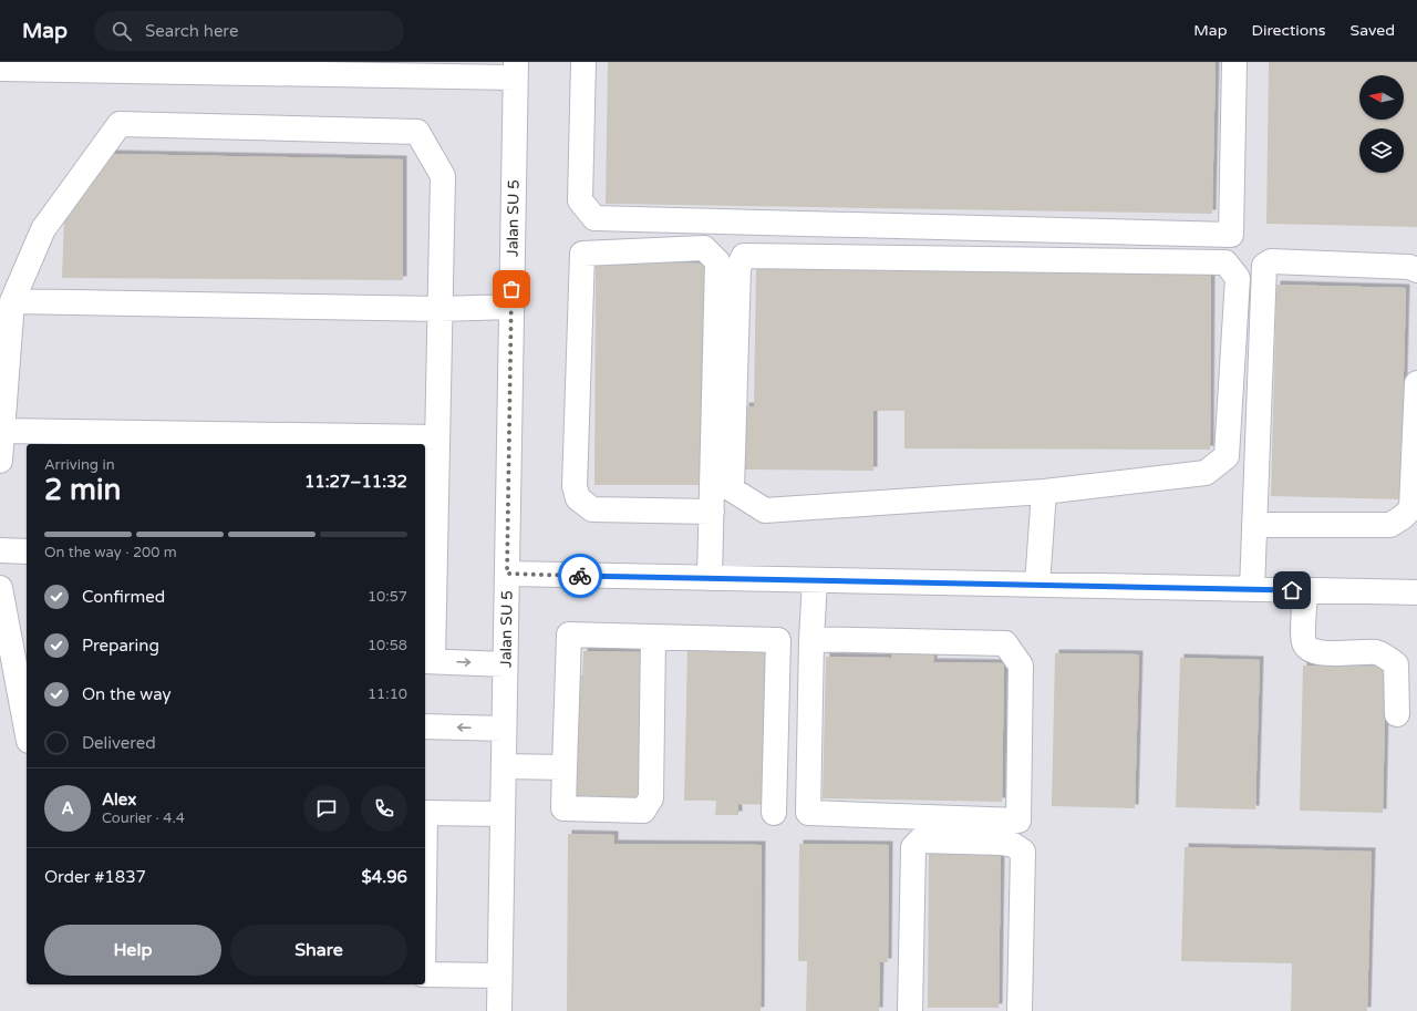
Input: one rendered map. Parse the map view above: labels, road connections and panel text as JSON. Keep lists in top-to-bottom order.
{
  "streets": {
    "street": ["Jalan SU 5"]
  },
  "north": "left",
  "page": {
    "header": "Map",
    "search": "Search here",
    "nav": ["Map", "Directions", "Saved"],
    "heading": ["2 min", "Arriving in", "11:27–11:32"],
    "panel": [
      "Alex",
      "Courier · 4.4",
      "Order #1837",
      "$4.96"
    ],
    "bar": "On the way · 200 m",
    "list": [
      ["Confirmed", "10:57"],
      ["Preparing", "10:58"],
      ["On the way", "11:10"],
      "Delivered"
    ],
    "round": "A",
    "buttons": ["Help", "Share"]
  }
}
